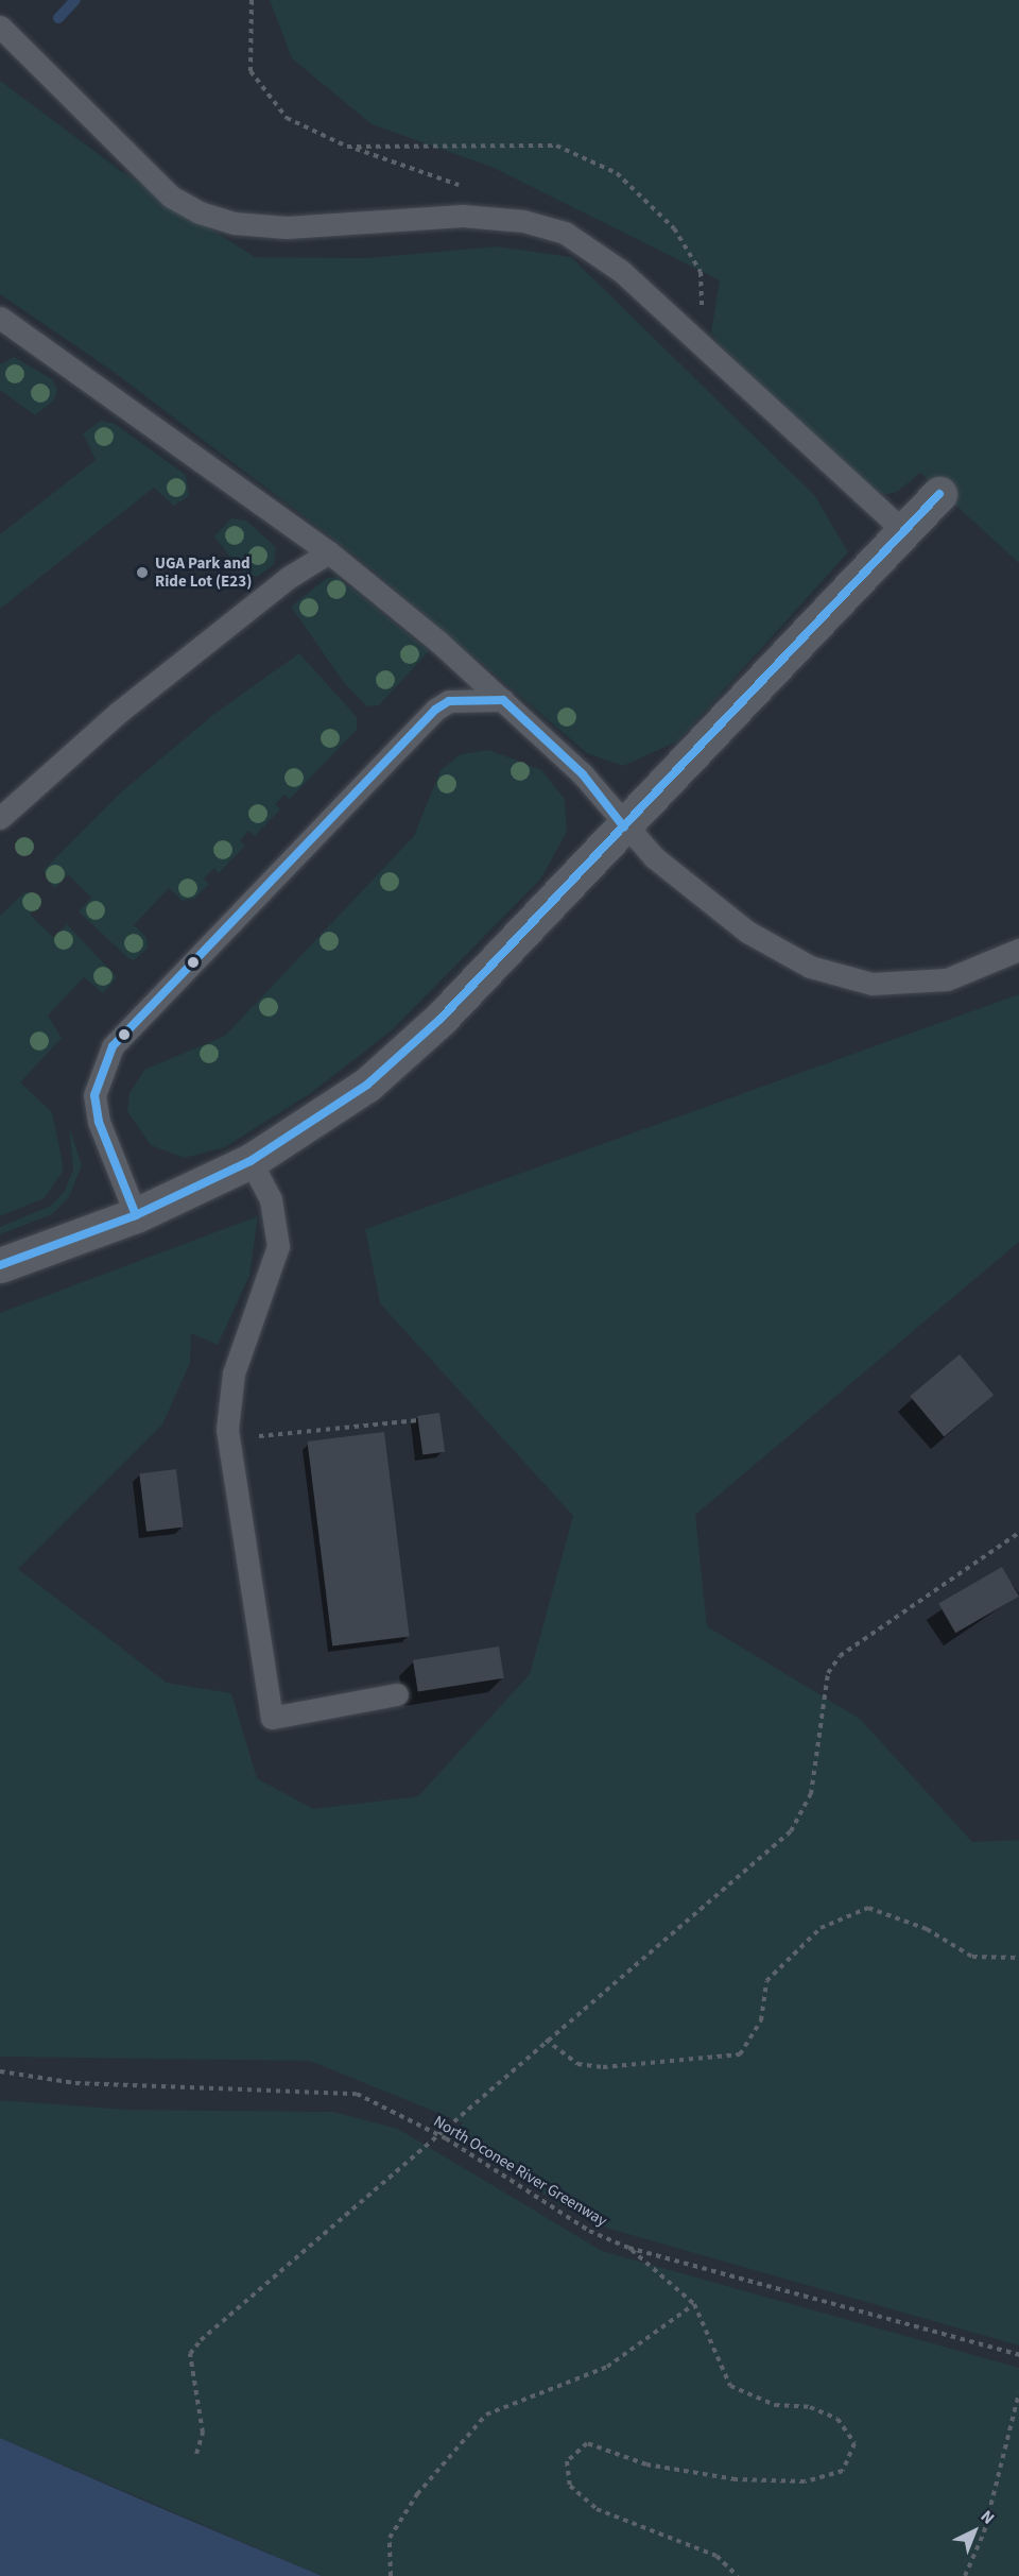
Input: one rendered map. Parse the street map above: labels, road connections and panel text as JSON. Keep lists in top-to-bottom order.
{
  "streets": {
    "path": ["North Oconee River Greenway"]
  },
  "places": ["UGA Park and Ride Lot (E23)"],
  "north": "top right"
}
